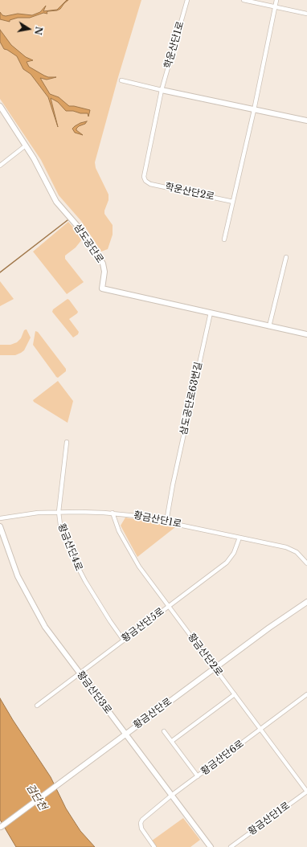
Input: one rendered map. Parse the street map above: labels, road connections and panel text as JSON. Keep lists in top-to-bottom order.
{
  "streets": {
    "street": [
      "학운산단1로",
      "학운산단2로",
      "삼도공단로",
      "삼도공단로63번길",
      "황금산단1로",
      "황금산단4로",
      "황금산단5로",
      "황금산단2로",
      "황금산단3로",
      "황금산단로",
      "황금산단6로"
    ]
  },
  "crossings": [
    ["학운산단1로", "학운산단2로"],
    ["삼도공단로", "삼도공단로63번길"],
    ["삼도공단로63번길", "황금산단1로"],
    ["황금산단1로", "황금산단4로"],
    ["황금산단1로", "황금산단5로"],
    ["황금산단1로", "황금산단2로"],
    ["황금산단4로", "황금산단5로"],
    ["황금산단5로", "황금산단2로"],
    ["황금산단5로", "황금산단3로"],
    ["황금산단2로", "황금산단로"],
    ["황금산단2로", "황금산단6로"],
    ["황금산단3로", "황금산단로"],
    ["황금산단3로", "황금산단6로"]
  ],
  "water": ["검단천"],
  "north": "right"
}
